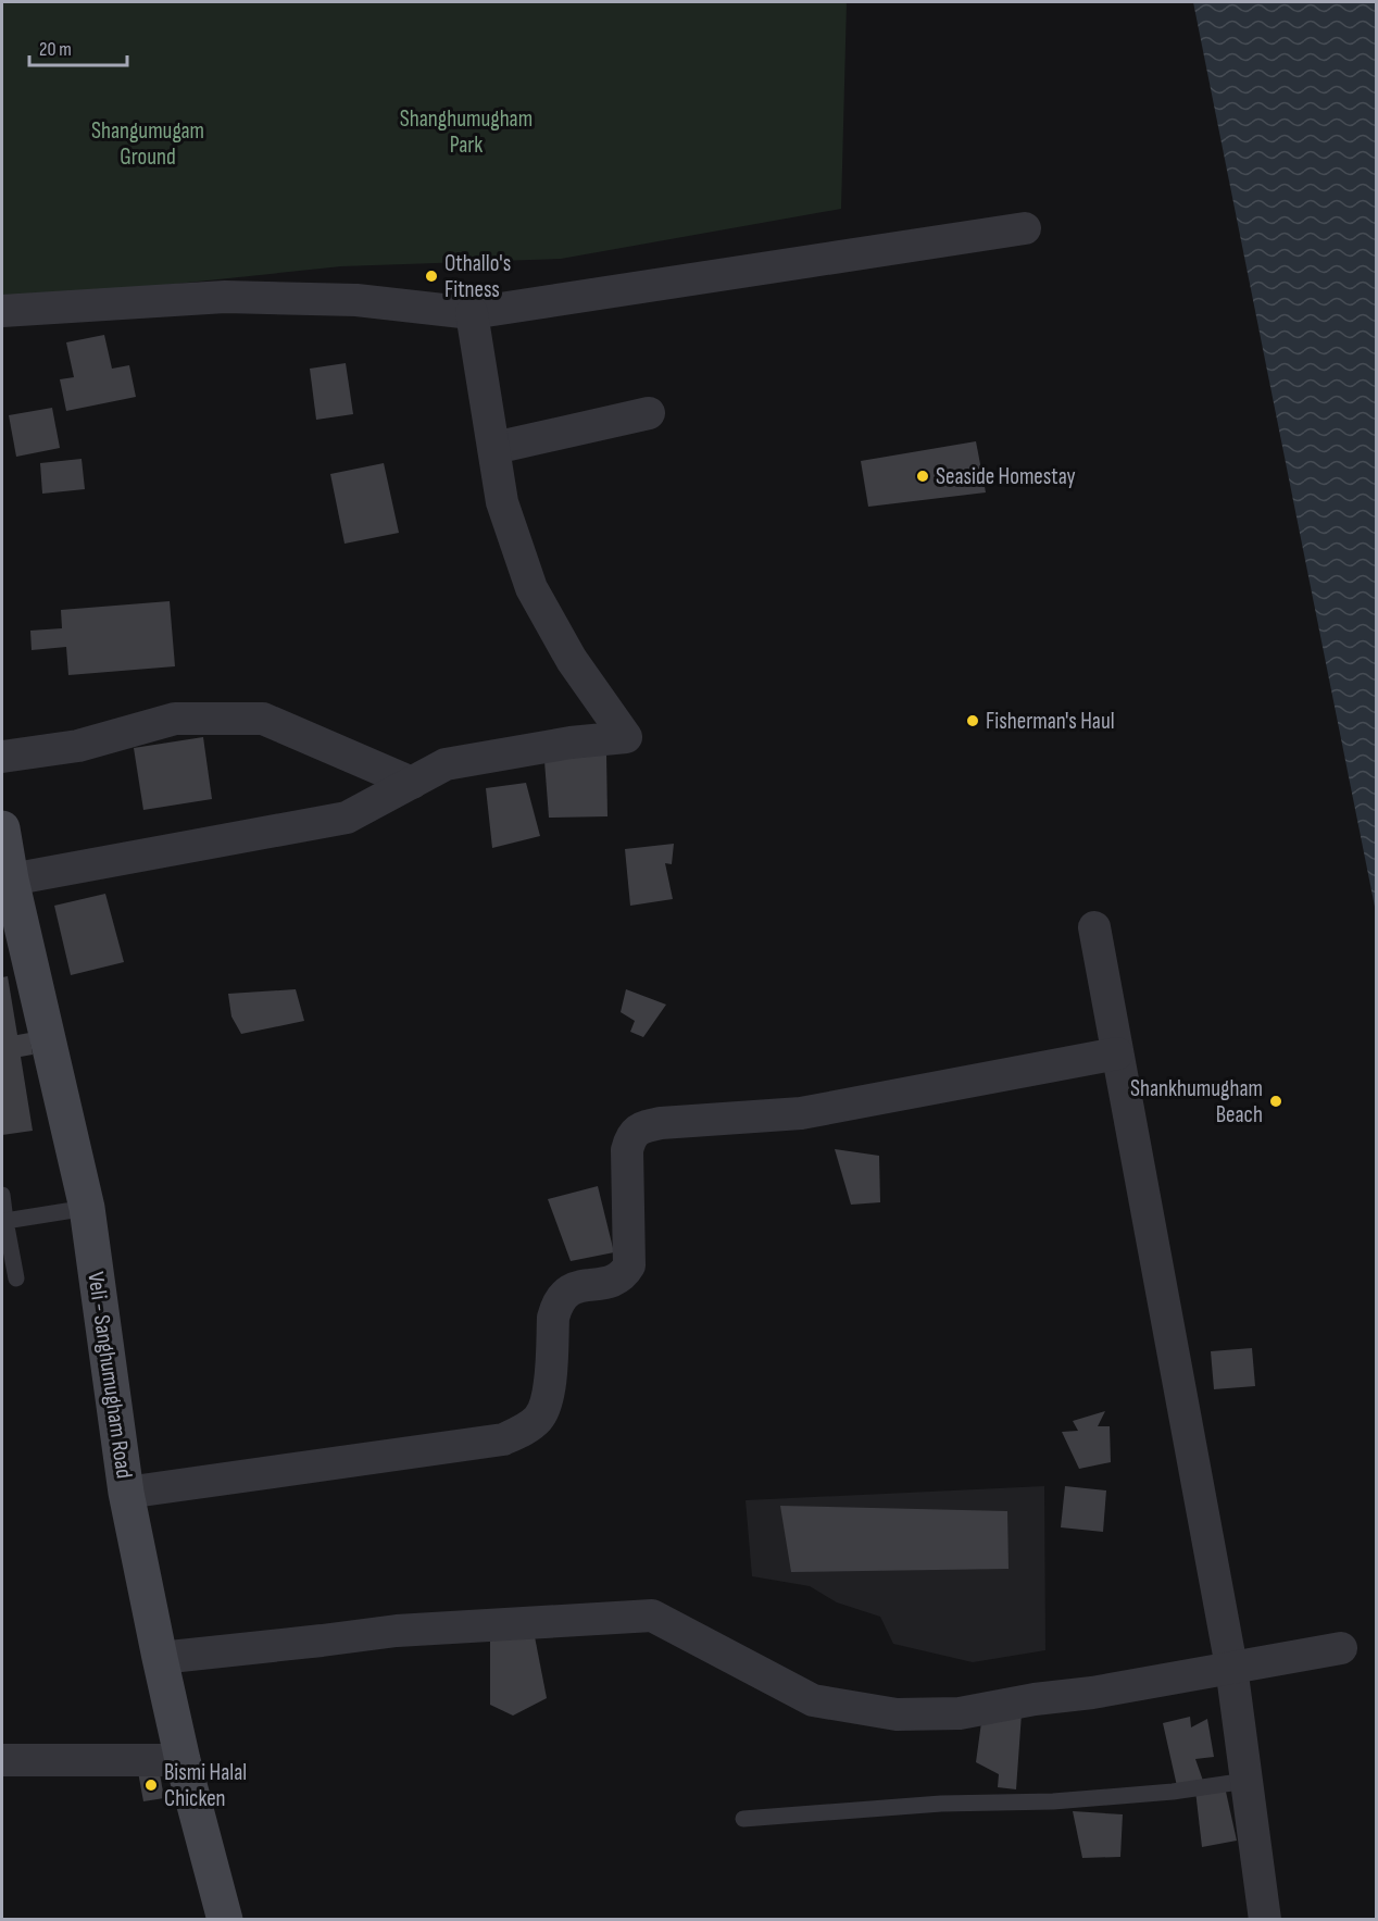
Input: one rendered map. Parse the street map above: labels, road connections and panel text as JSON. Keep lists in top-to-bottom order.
{
  "streets": {
    "main road": ["Veli - Sanghumugham Road"]
  },
  "parks": ["Shanghumugham Park", "Shangumugam Ground"],
  "places": [
    "Othallo's Fitness",
    "Seaside Homestay",
    "Fisherman's Haul",
    "Shankhumugham Beach",
    "Bismi Halal Chicken"
  ],
  "scale_bar": "20 m"
}
